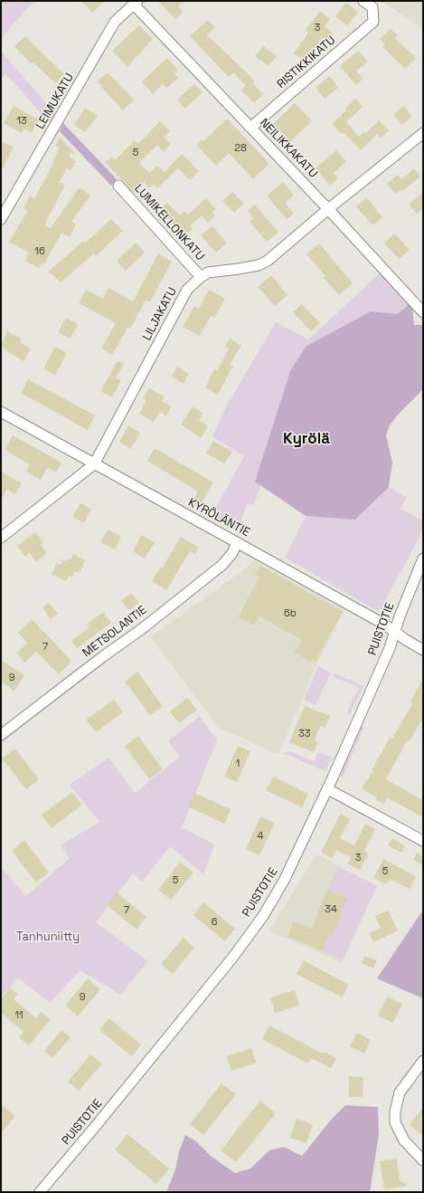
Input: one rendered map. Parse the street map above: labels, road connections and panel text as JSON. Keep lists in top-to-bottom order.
{
  "streets": {
    "street": [
      "RISTIKKIKATU",
      "LEIMUKATU",
      "NEILIKKAKATU",
      "LUMIKELLONKATU",
      "LILJAKATU",
      "KYRÖLÄNTIE",
      "PUISTOTIE",
      "METSOLANTIE"
    ]
  },
  "crossings": [
    ["RISTIKKIKATU", "NEILIKKAKATU"],
    ["LEIMUKATU", "NEILIKKAKATU"],
    ["NEILIKKAKATU", "LILJAKATU"],
    ["LUMIKELLONKATU", "LILJAKATU"],
    ["LILJAKATU", "KYRÖLÄNTIE"],
    ["KYRÖLÄNTIE", "PUISTOTIE"],
    ["KYRÖLÄNTIE", "METSOLANTIE"]
  ],
  "districts": ["Kyrölä"],
  "parks": ["Tanhuniitty"],
  "house_numbers": [
    "3",
    "13",
    "28",
    "5",
    "16",
    "6b",
    "7",
    "9",
    "33",
    "1",
    "4",
    "3",
    "5",
    "5",
    "34",
    "7",
    "6",
    "9",
    "11"
  ]
}
